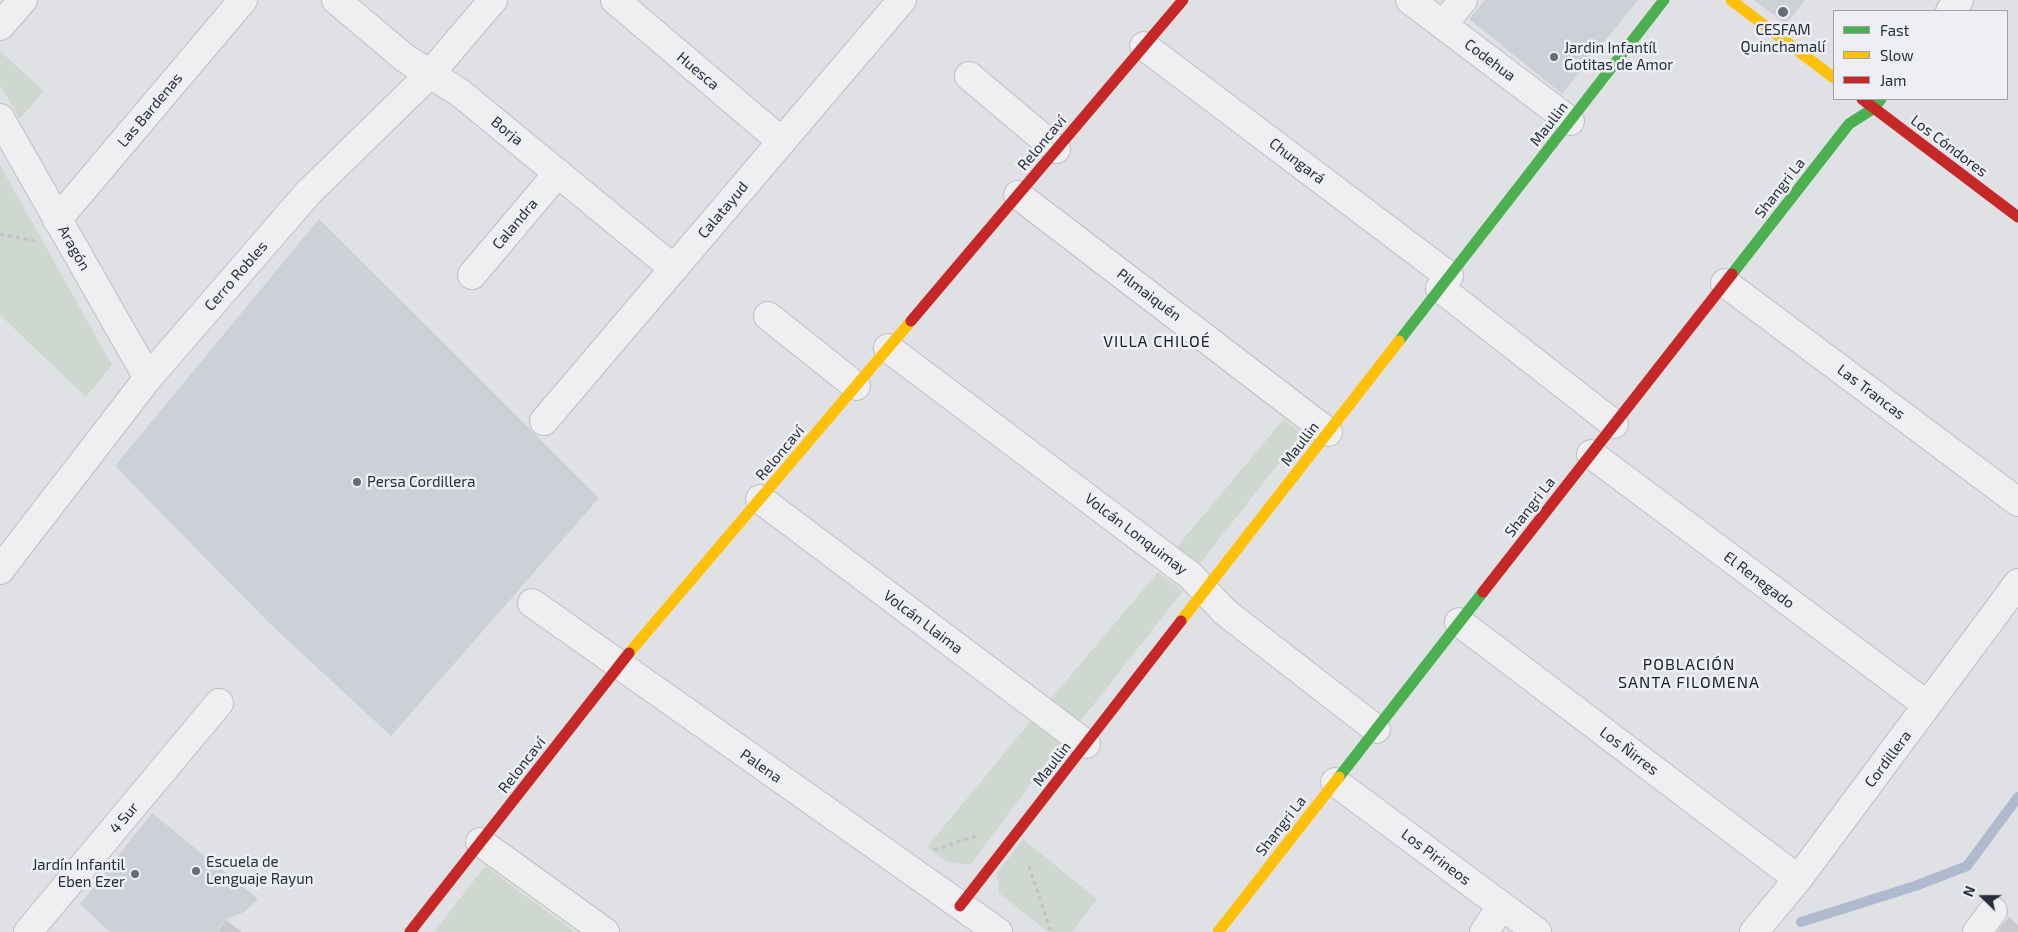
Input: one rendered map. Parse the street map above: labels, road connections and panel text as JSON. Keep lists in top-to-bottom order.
{
  "streets": {
    "street": [
      "Codehua",
      "Huesca",
      "Las Bardenas",
      "Maullin",
      "Borja",
      "Reloncaví",
      "Los Cóndores",
      "Chungará",
      "Shangri La",
      "Calatayud",
      "Calandra",
      "Aragón",
      "Cerro Robles",
      "Pilmaiquén",
      "Las Trancas",
      "Volcán Lonquimay",
      "El Renegado",
      "Volcán Llaima",
      "Los Ñirres",
      "Cordillera",
      "Palena",
      "4 Sur",
      "Los Pirineos"
    ]
  },
  "crossings": [
    ["Codehua", "Maullin"],
    ["Huesca", "Calatayud"],
    ["Las Bardenas", "Aragón"],
    ["Maullin", "Chungará"],
    ["Maullin", "Pilmaiquén"],
    ["Maullin", "Volcán Lonquimay"],
    ["Maullin", "Volcán Llaima"],
    ["Maullin", "Palena"],
    ["Borja", "Calatayud"],
    ["Borja", "Calandra"],
    ["Borja", "Cerro Robles"],
    ["Reloncaví", "Chungará"],
    ["Reloncaví", "Pilmaiquén"],
    ["Reloncaví", "Volcán Lonquimay"],
    ["Reloncaví", "Volcán Llaima"],
    ["Reloncaví", "Palena"],
    ["Los Cóndores", "Shangri La"],
    ["Chungará", "Shangri La"],
    ["Shangri La", "Las Trancas"],
    ["Shangri La", "Volcán Lonquimay"],
    ["Shangri La", "El Renegado"],
    ["Shangri La", "Los Ñirres"],
    ["Shangri La", "Los Pirineos"],
    ["Aragón", "Cerro Robles"],
    ["El Renegado", "Cordillera"],
    ["Los Ñirres", "Cordillera"]
  ],
  "districts": ["VILLA CHILOÉ", "POBLACIÓN SANTA FILOMENA"],
  "places": [
    "CESFAM Quinchamalí",
    "Jardin Infantíl Gotitas de Amor",
    "Persa Cordillera",
    "Escuela de Lenguaje Rayun",
    "Jardín Infantil Eben Ezer"
  ],
  "legend": ["Fast", "Slow", "Jam"],
  "north": "left"
}
